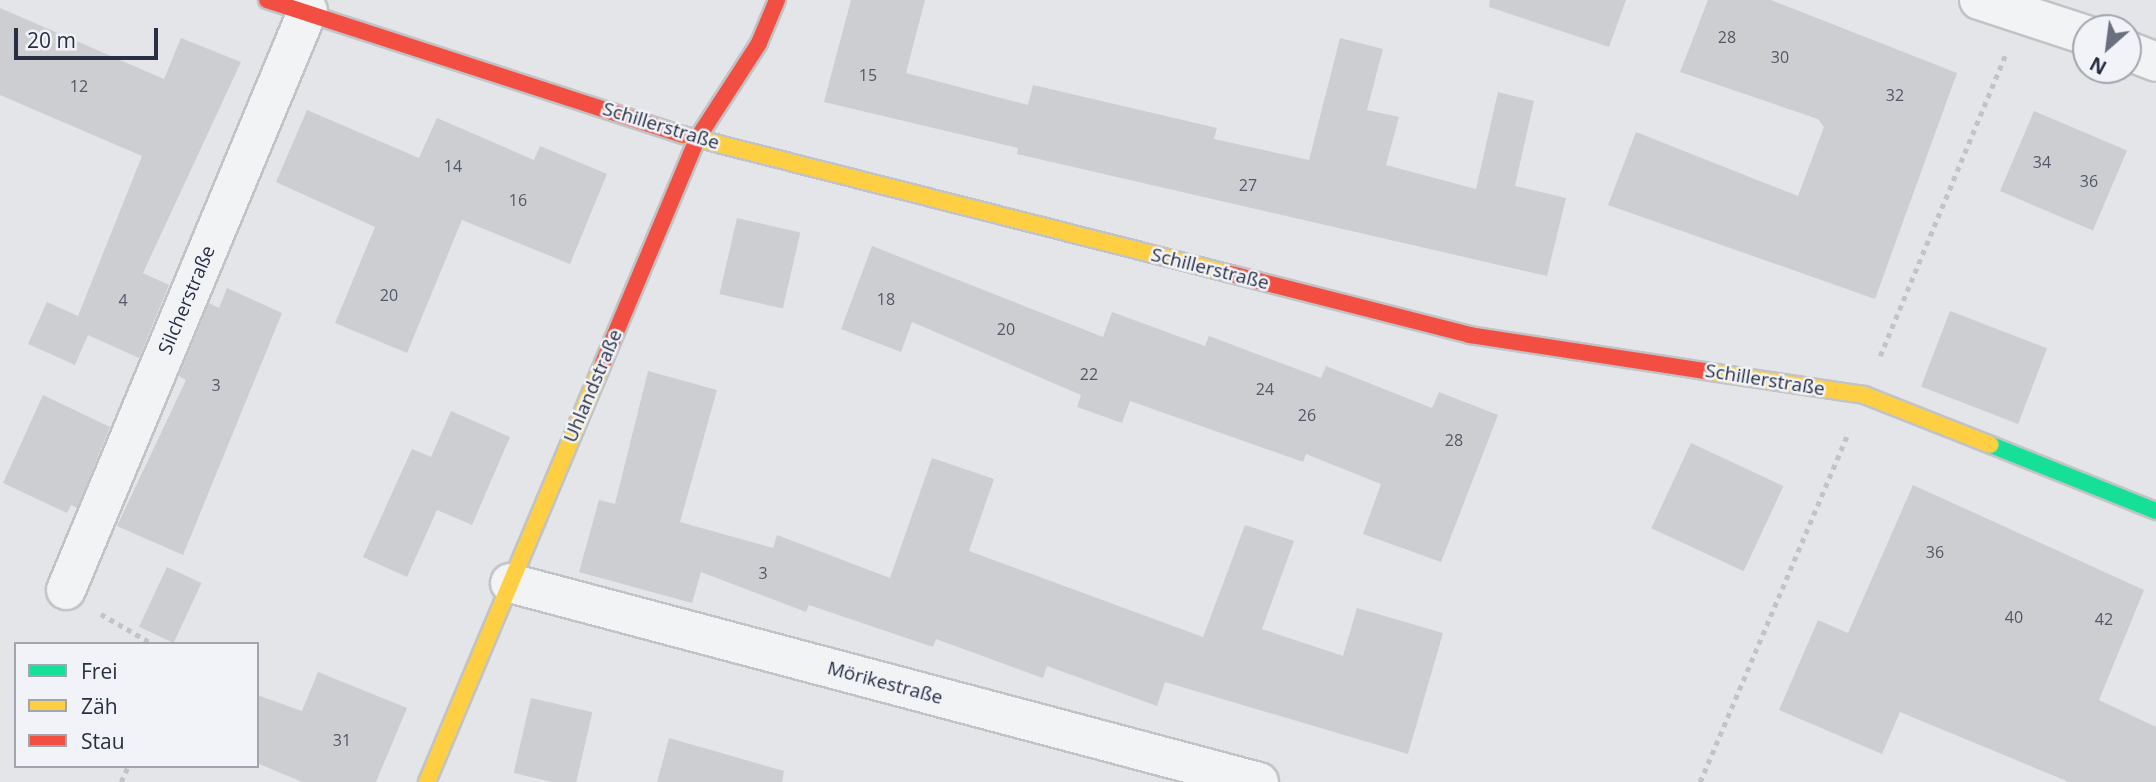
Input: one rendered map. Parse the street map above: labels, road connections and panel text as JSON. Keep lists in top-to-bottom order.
{
  "streets": {
    "street": [
      "Schillerstraße",
      "Silcherstraße",
      "Uhlandstraße",
      "Mörikestraße"
    ]
  },
  "crossings": [
    ["Schillerstraße", "Silcherstraße"],
    ["Schillerstraße", "Uhlandstraße"],
    ["Uhlandstraße", "Mörikestraße"]
  ],
  "house_numbers": [
    "28",
    "30",
    "15",
    "12",
    "32",
    "34",
    "14",
    "36",
    "27",
    "16",
    "20",
    "18",
    "4",
    "20",
    "22",
    "3",
    "24",
    "26",
    "28",
    "36",
    "3",
    "40",
    "42",
    "31"
  ],
  "legend": ["Frei", "Zäh", "Stau"],
  "scale_bar": "20 m",
  "north": "bottom left"
}
